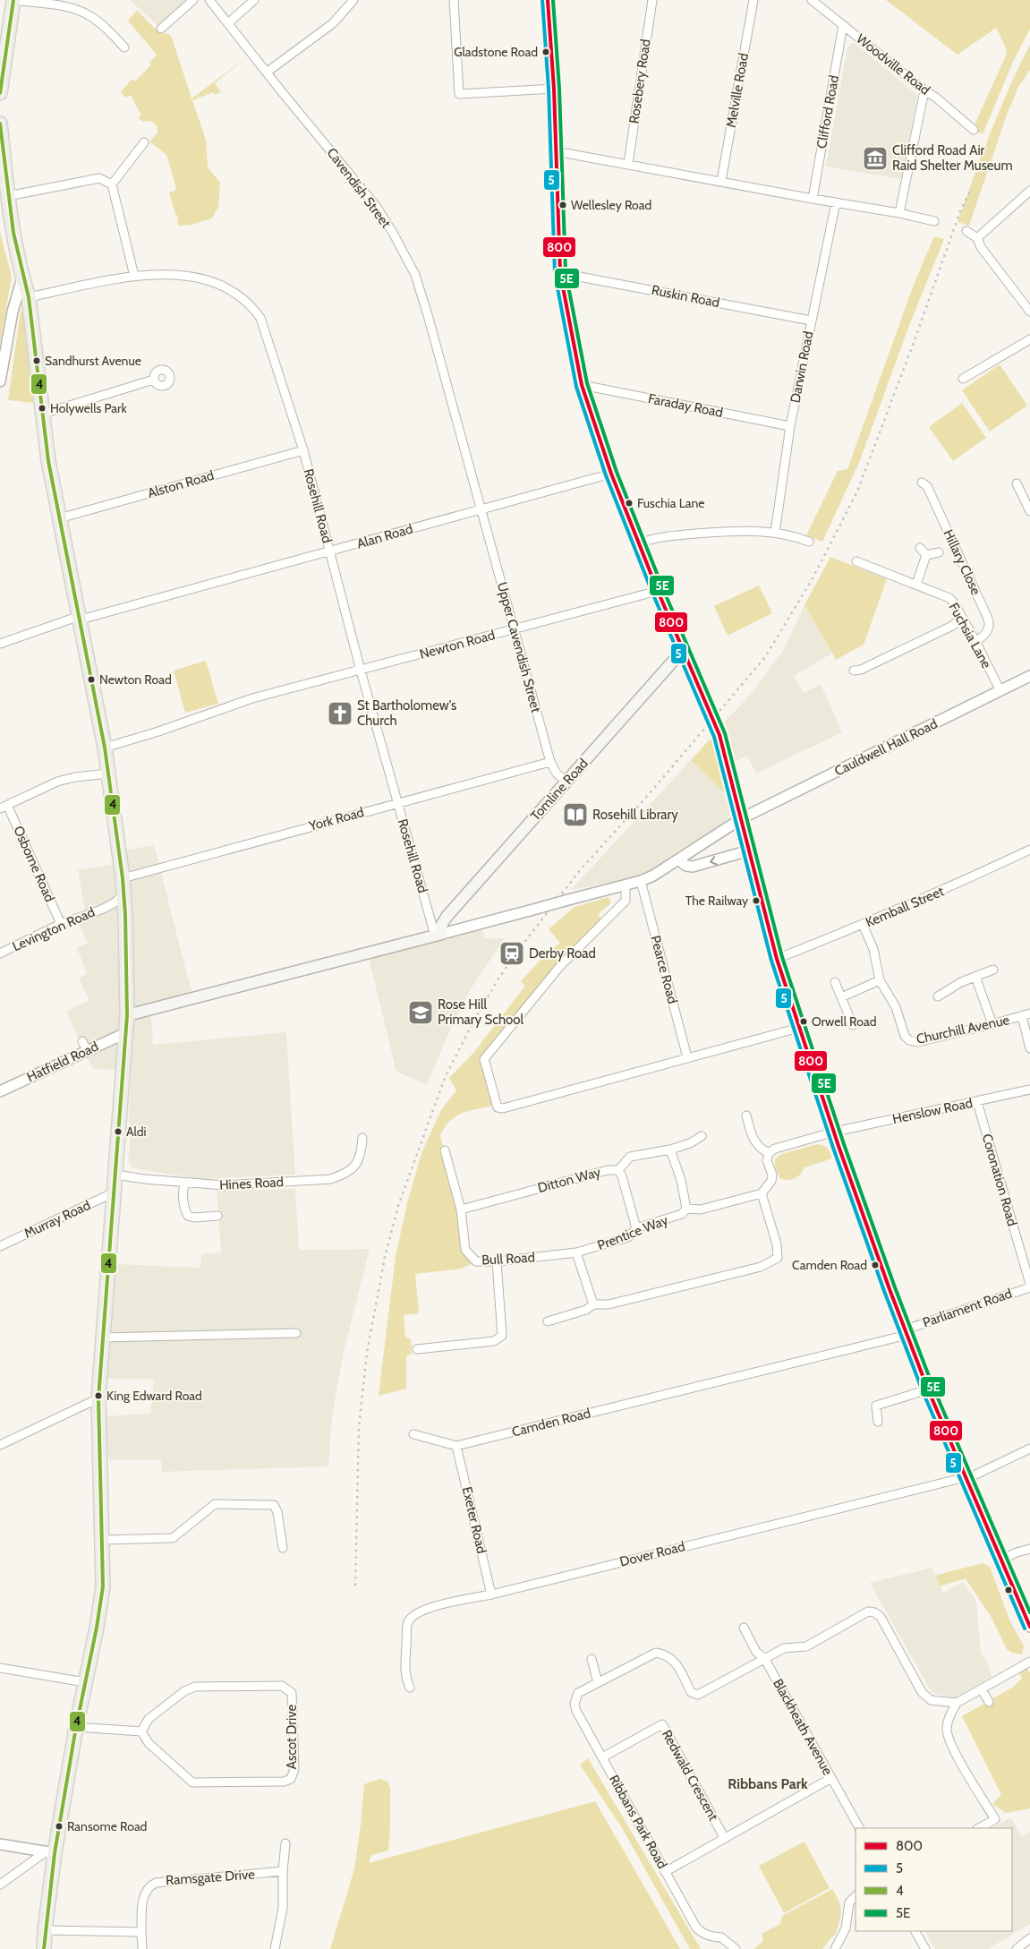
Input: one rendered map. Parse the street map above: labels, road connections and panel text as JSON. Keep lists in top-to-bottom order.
{
  "streets": {
    "main road": ["Tomline Road"],
    "street": [
      "Woodville Road",
      "Rosebery Road",
      "Melville Road",
      "Clifford Road",
      "Cavendish Street",
      "Ruskin Road",
      "Darwin Road",
      "Faraday Road",
      "Alston Road",
      "Rosehill Road",
      "Alan Road",
      "Hillary Close",
      "Fuchsia Lane",
      "Newton Road",
      "Upper Cavendish Street",
      "Cauldwell Hall Road",
      "York Road",
      "Osborne Road",
      "Kemball Street",
      "Levington Road",
      "Pearce Road",
      "Churchill Avenue",
      "Hatfield Road",
      "Henslow Road",
      "Ditton Way",
      "Coronation Road",
      "Hines Road",
      "Murray Road",
      "Prentice Way",
      "Bull Road",
      "Parliament Road",
      "Camden Road",
      "Exeter Road",
      "Dover Road",
      "Blackheath Avenue",
      "Ascot Drive",
      "Redwald Crescent",
      "Ribbans Park Road",
      "Ramsgate Drive"
    ]
  },
  "crossings": [
    ["Woodville Road", "Clifford Road"],
    ["Cavendish Street", "Alan Road"],
    ["Cavendish Street", "Upper Cavendish Street"],
    ["Ruskin Road", "Darwin Road"],
    ["Darwin Road", "Faraday Road"],
    ["Alston Road", "Rosehill Road"],
    ["Rosehill Road", "Alan Road"],
    ["Rosehill Road", "Newton Road"],
    ["Rosehill Road", "Tomline Road"],
    ["Rosehill Road", "York Road"],
    ["Alan Road", "Upper Cavendish Street"],
    ["Hillary Close", "Fuchsia Lane"],
    ["Fuchsia Lane", "Cauldwell Hall Road"],
    ["Newton Road", "Upper Cavendish Street"],
    ["Upper Cavendish Street", "Tomline Road"],
    ["Upper Cavendish Street", "York Road"],
    ["Osborne Road", "Levington Road"],
    ["Kemball Street", "Churchill Avenue"],
    ["Henslow Road", "Coronation Road"],
    ["Ditton Way", "Prentice Way"],
    ["Ditton Way", "Bull Road"],
    ["Prentice Way", "Bull Road"],
    ["Parliament Road", "Camden Road"],
    ["Camden Road", "Exeter Road"],
    ["Exeter Road", "Dover Road"],
    ["Blackheath Avenue", "Ribbans Park Road"],
    ["Redwald Crescent", "Ribbans Park Road"]
  ],
  "districts": ["Ribbans Park"],
  "places": {
    "other": [
      "Gladstone Road",
      "Wellesley Road",
      "Sandhurst Avenue",
      "Holywells Park",
      "Fuschia Lane",
      "Newton Road",
      "The Railway",
      "Orwell Road",
      "Aldi",
      "Camden Road",
      "King Edward Road",
      "Ransome Road"
    ],
    "museum": ["Clifford Road Air Raid Shelter Museum"],
    "church": ["St Bartholomew's Church"],
    "library": ["Rosehill Library"],
    "station": ["Derby Road"],
    "school or university": ["Rose Hill Primary School"]
  },
  "lines": [
    "transit line 800",
    "transit line 5",
    "transit line 4",
    "transit line 5E"
  ],
  "legend": [
    "800",
    "5",
    "4",
    "5E"
  ]
}
